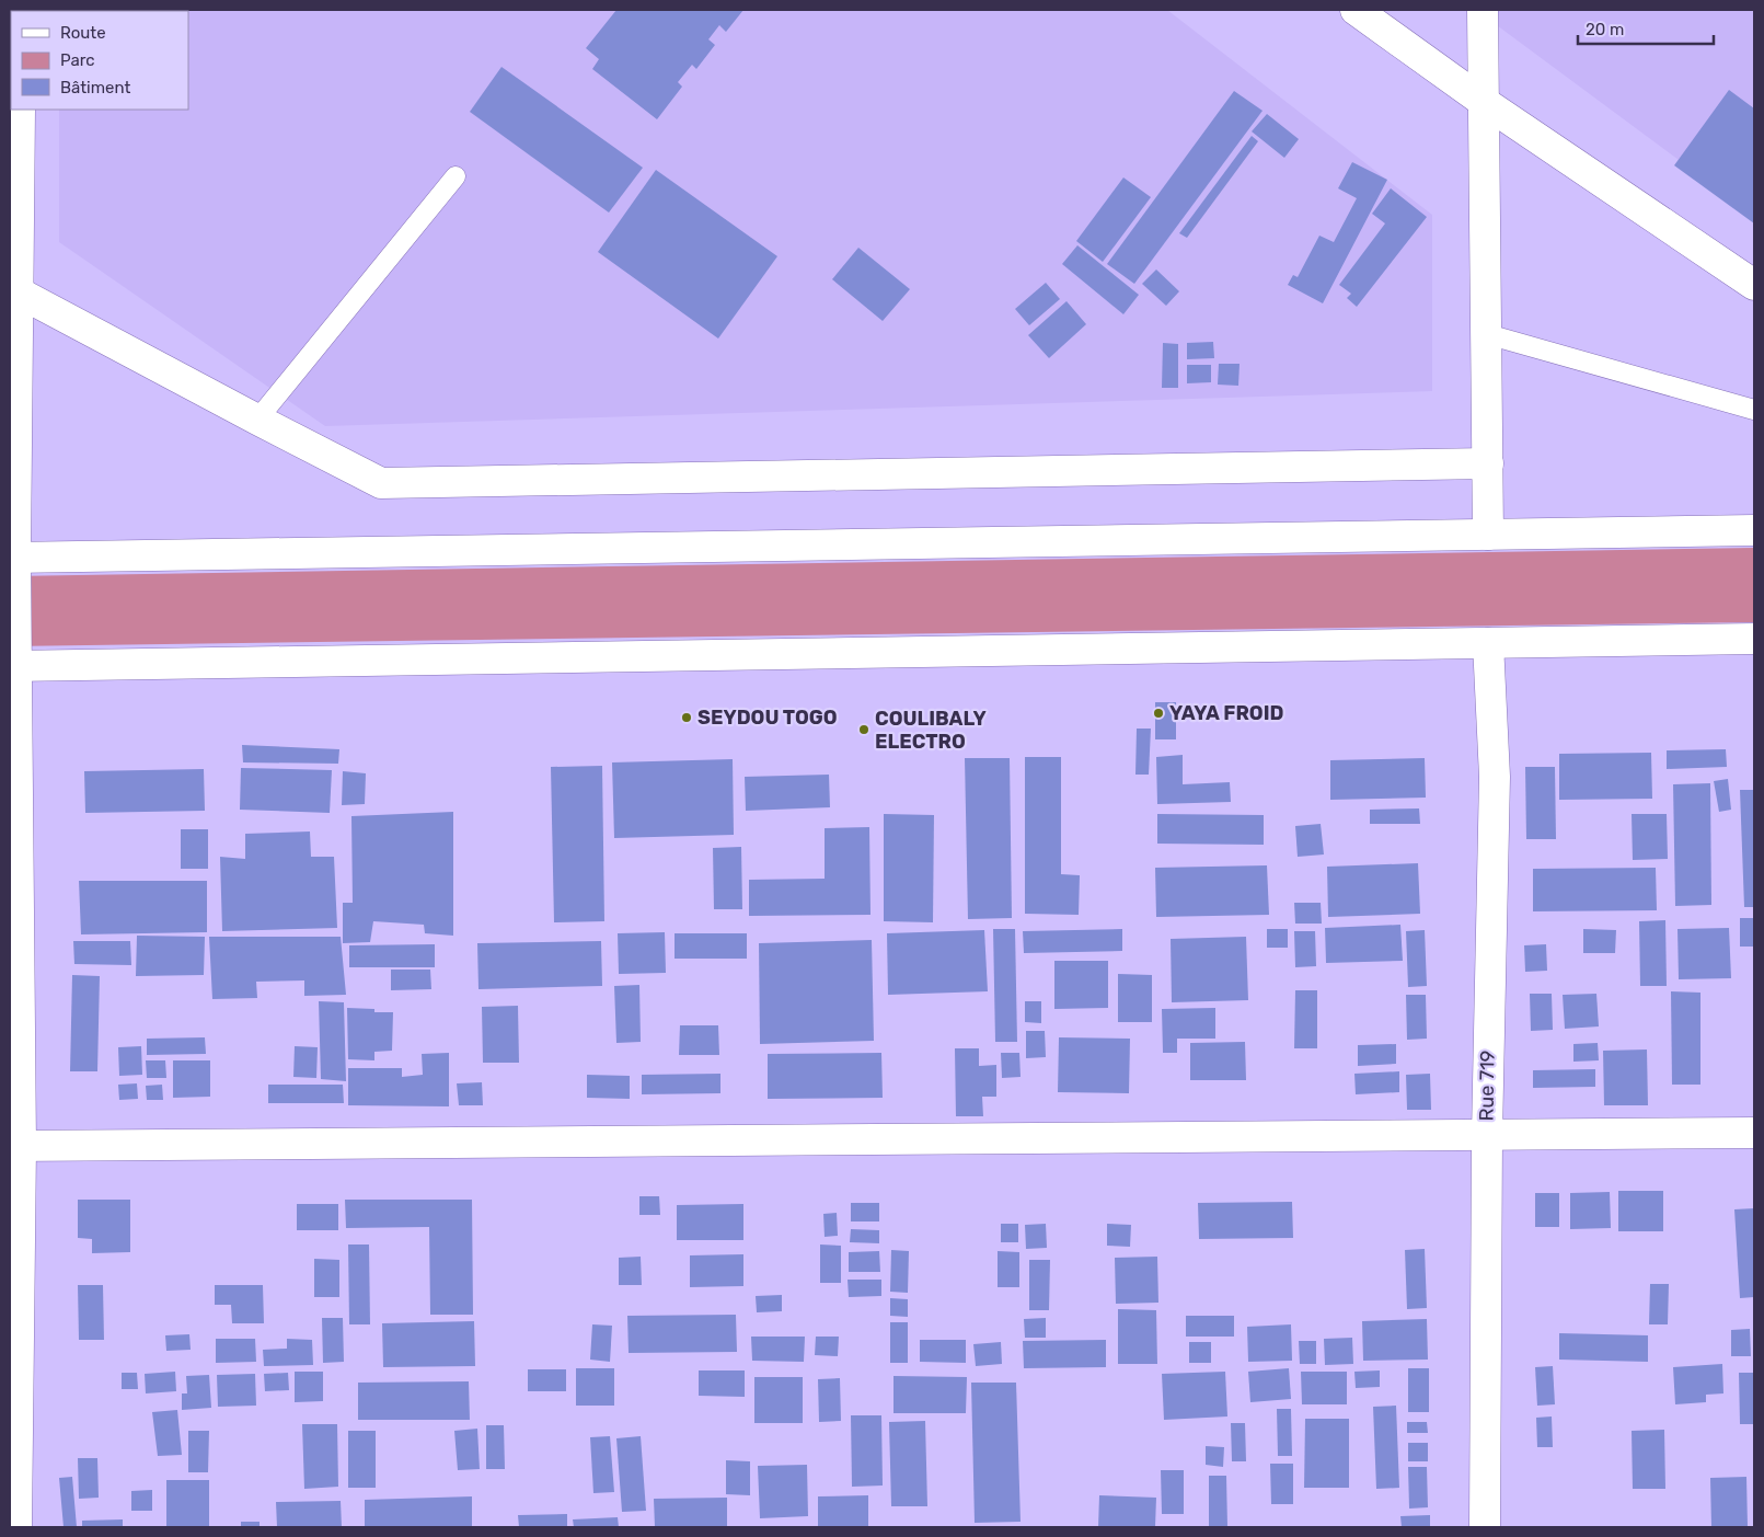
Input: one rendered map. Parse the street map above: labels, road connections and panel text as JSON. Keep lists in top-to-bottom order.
{
  "streets": {
    "street": ["Rue 719"]
  },
  "places": ["YAYA FROID", "SEYDOU TOGO", "COULIBALY ELECTRO"],
  "legend": ["Route", "Parc", "Bâtiment"],
  "scale_bar": "20 m"
}
